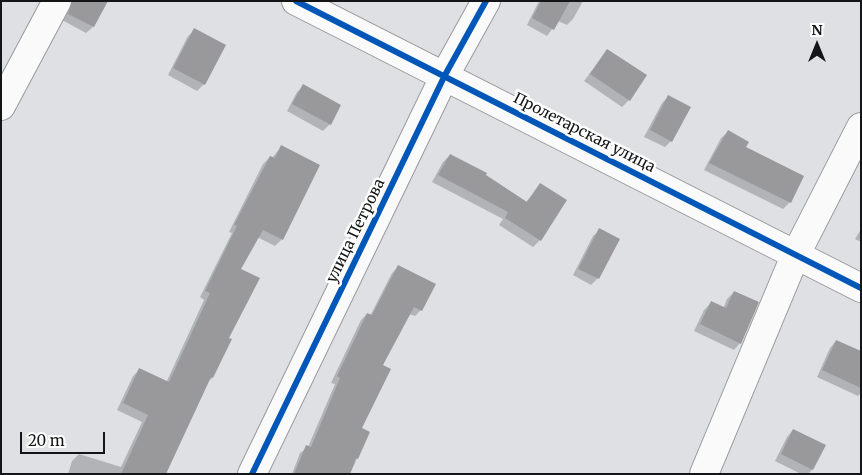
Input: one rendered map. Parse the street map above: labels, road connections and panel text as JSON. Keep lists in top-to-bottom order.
{
  "streets": {
    "street": ["Пролетарская улица", "улица Петрова"]
  },
  "crossings": [
    ["Пролетарская улица", "улица Петрова"]
  ],
  "scale_bar": "20 m",
  "north": "top"
}
